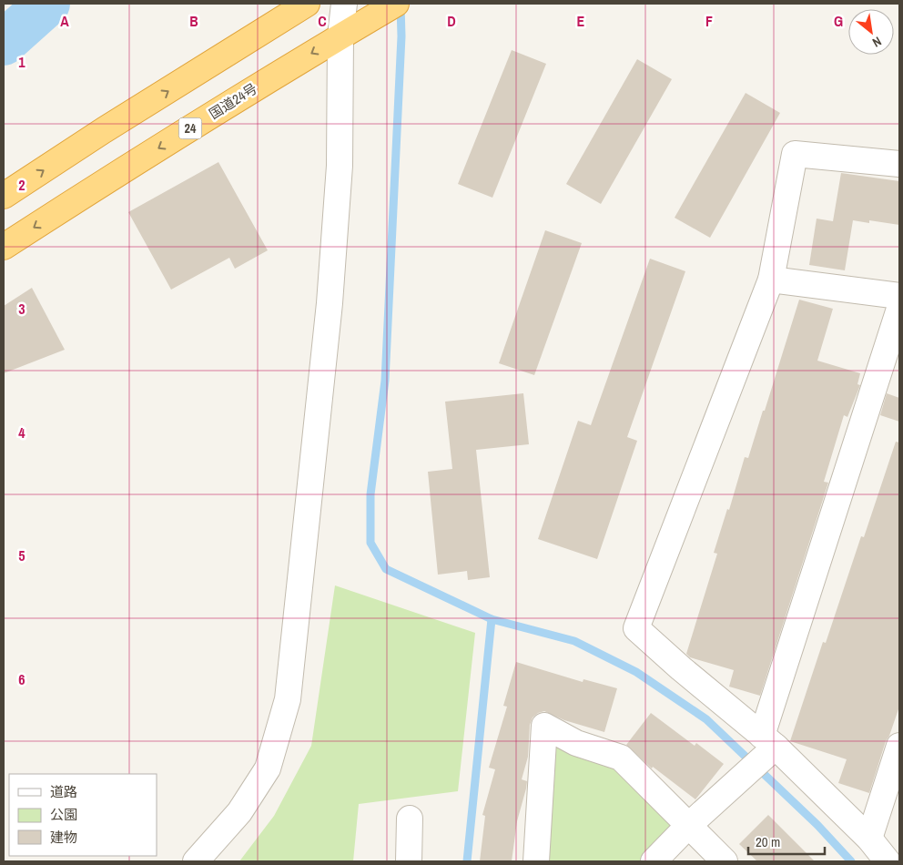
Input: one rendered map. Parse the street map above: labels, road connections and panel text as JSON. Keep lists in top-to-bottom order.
{
  "streets": {
    "highway": ["国道24号", "24"]
  },
  "legend": ["道路", "公園", "建物"],
  "scale_bar": "20 m",
  "north": "bottom right",
  "grid": {
    "columns": [
      "A",
      "B",
      "C",
      "D",
      "E",
      "F",
      "G"
    ],
    "rows": [
      "1",
      "2",
      "3",
      "4",
      "5",
      "6"
    ]
  }
}
